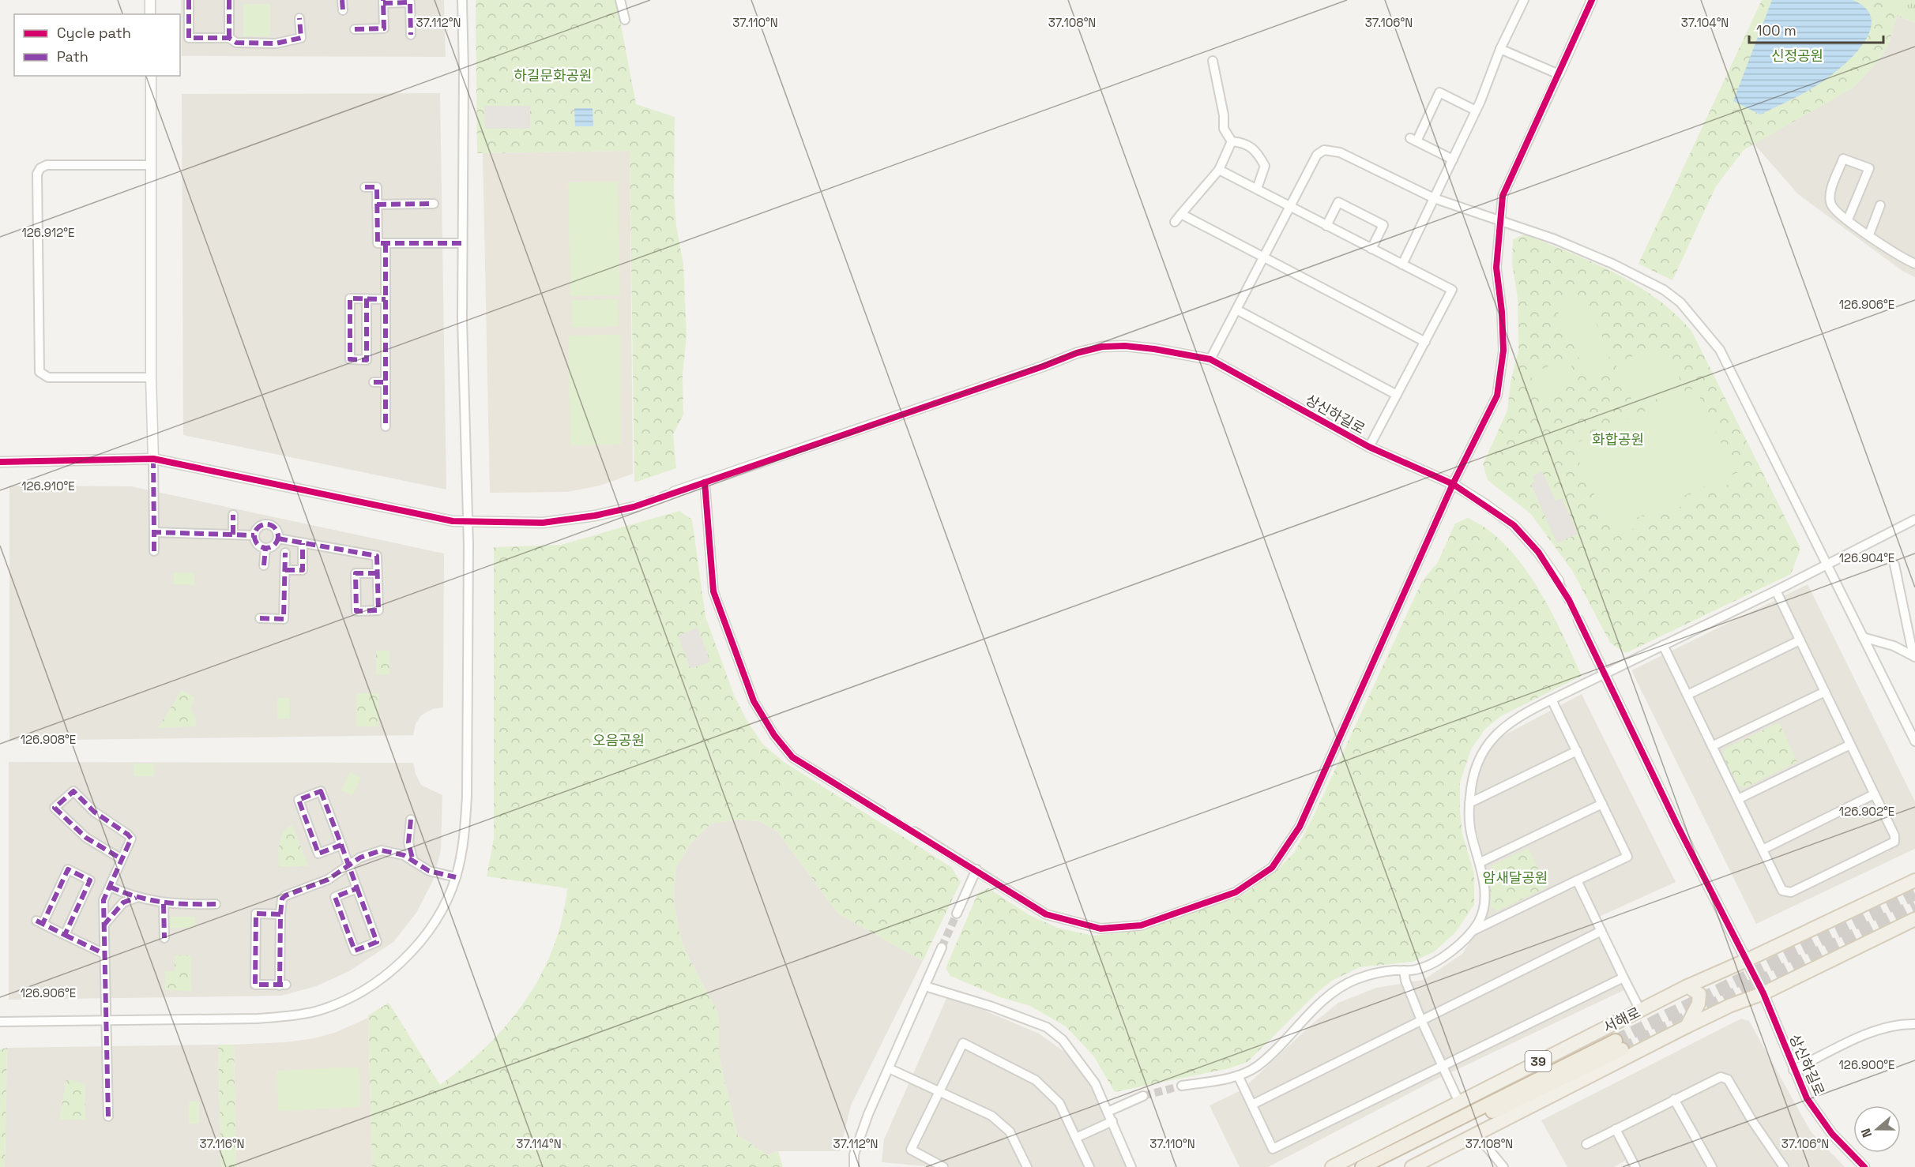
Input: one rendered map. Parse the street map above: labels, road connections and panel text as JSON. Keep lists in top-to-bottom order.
{
  "streets": {
    "highway": ["서해로", "39"],
    "street": ["상신하길로"]
  },
  "crossings": [
    ["상신하길로", "서해로"]
  ],
  "parks": [
    "신정공원",
    "하길문화공원",
    "화합공원",
    "오음공원",
    "암새달공원"
  ],
  "legend": ["Cycle path", "Path"],
  "scale_bar": "100 m",
  "north": "left",
  "coordinates": [
    "37.112°N",
    "37.110°N",
    "37.108°N",
    "37.106°N",
    "37.104°N",
    "126.912°E",
    "126.906°E",
    "126.910°E",
    "126.904°E",
    "126.908°E",
    "126.902°E",
    "126.900°E",
    "37.116°N",
    "37.114°N"
  ]
}
